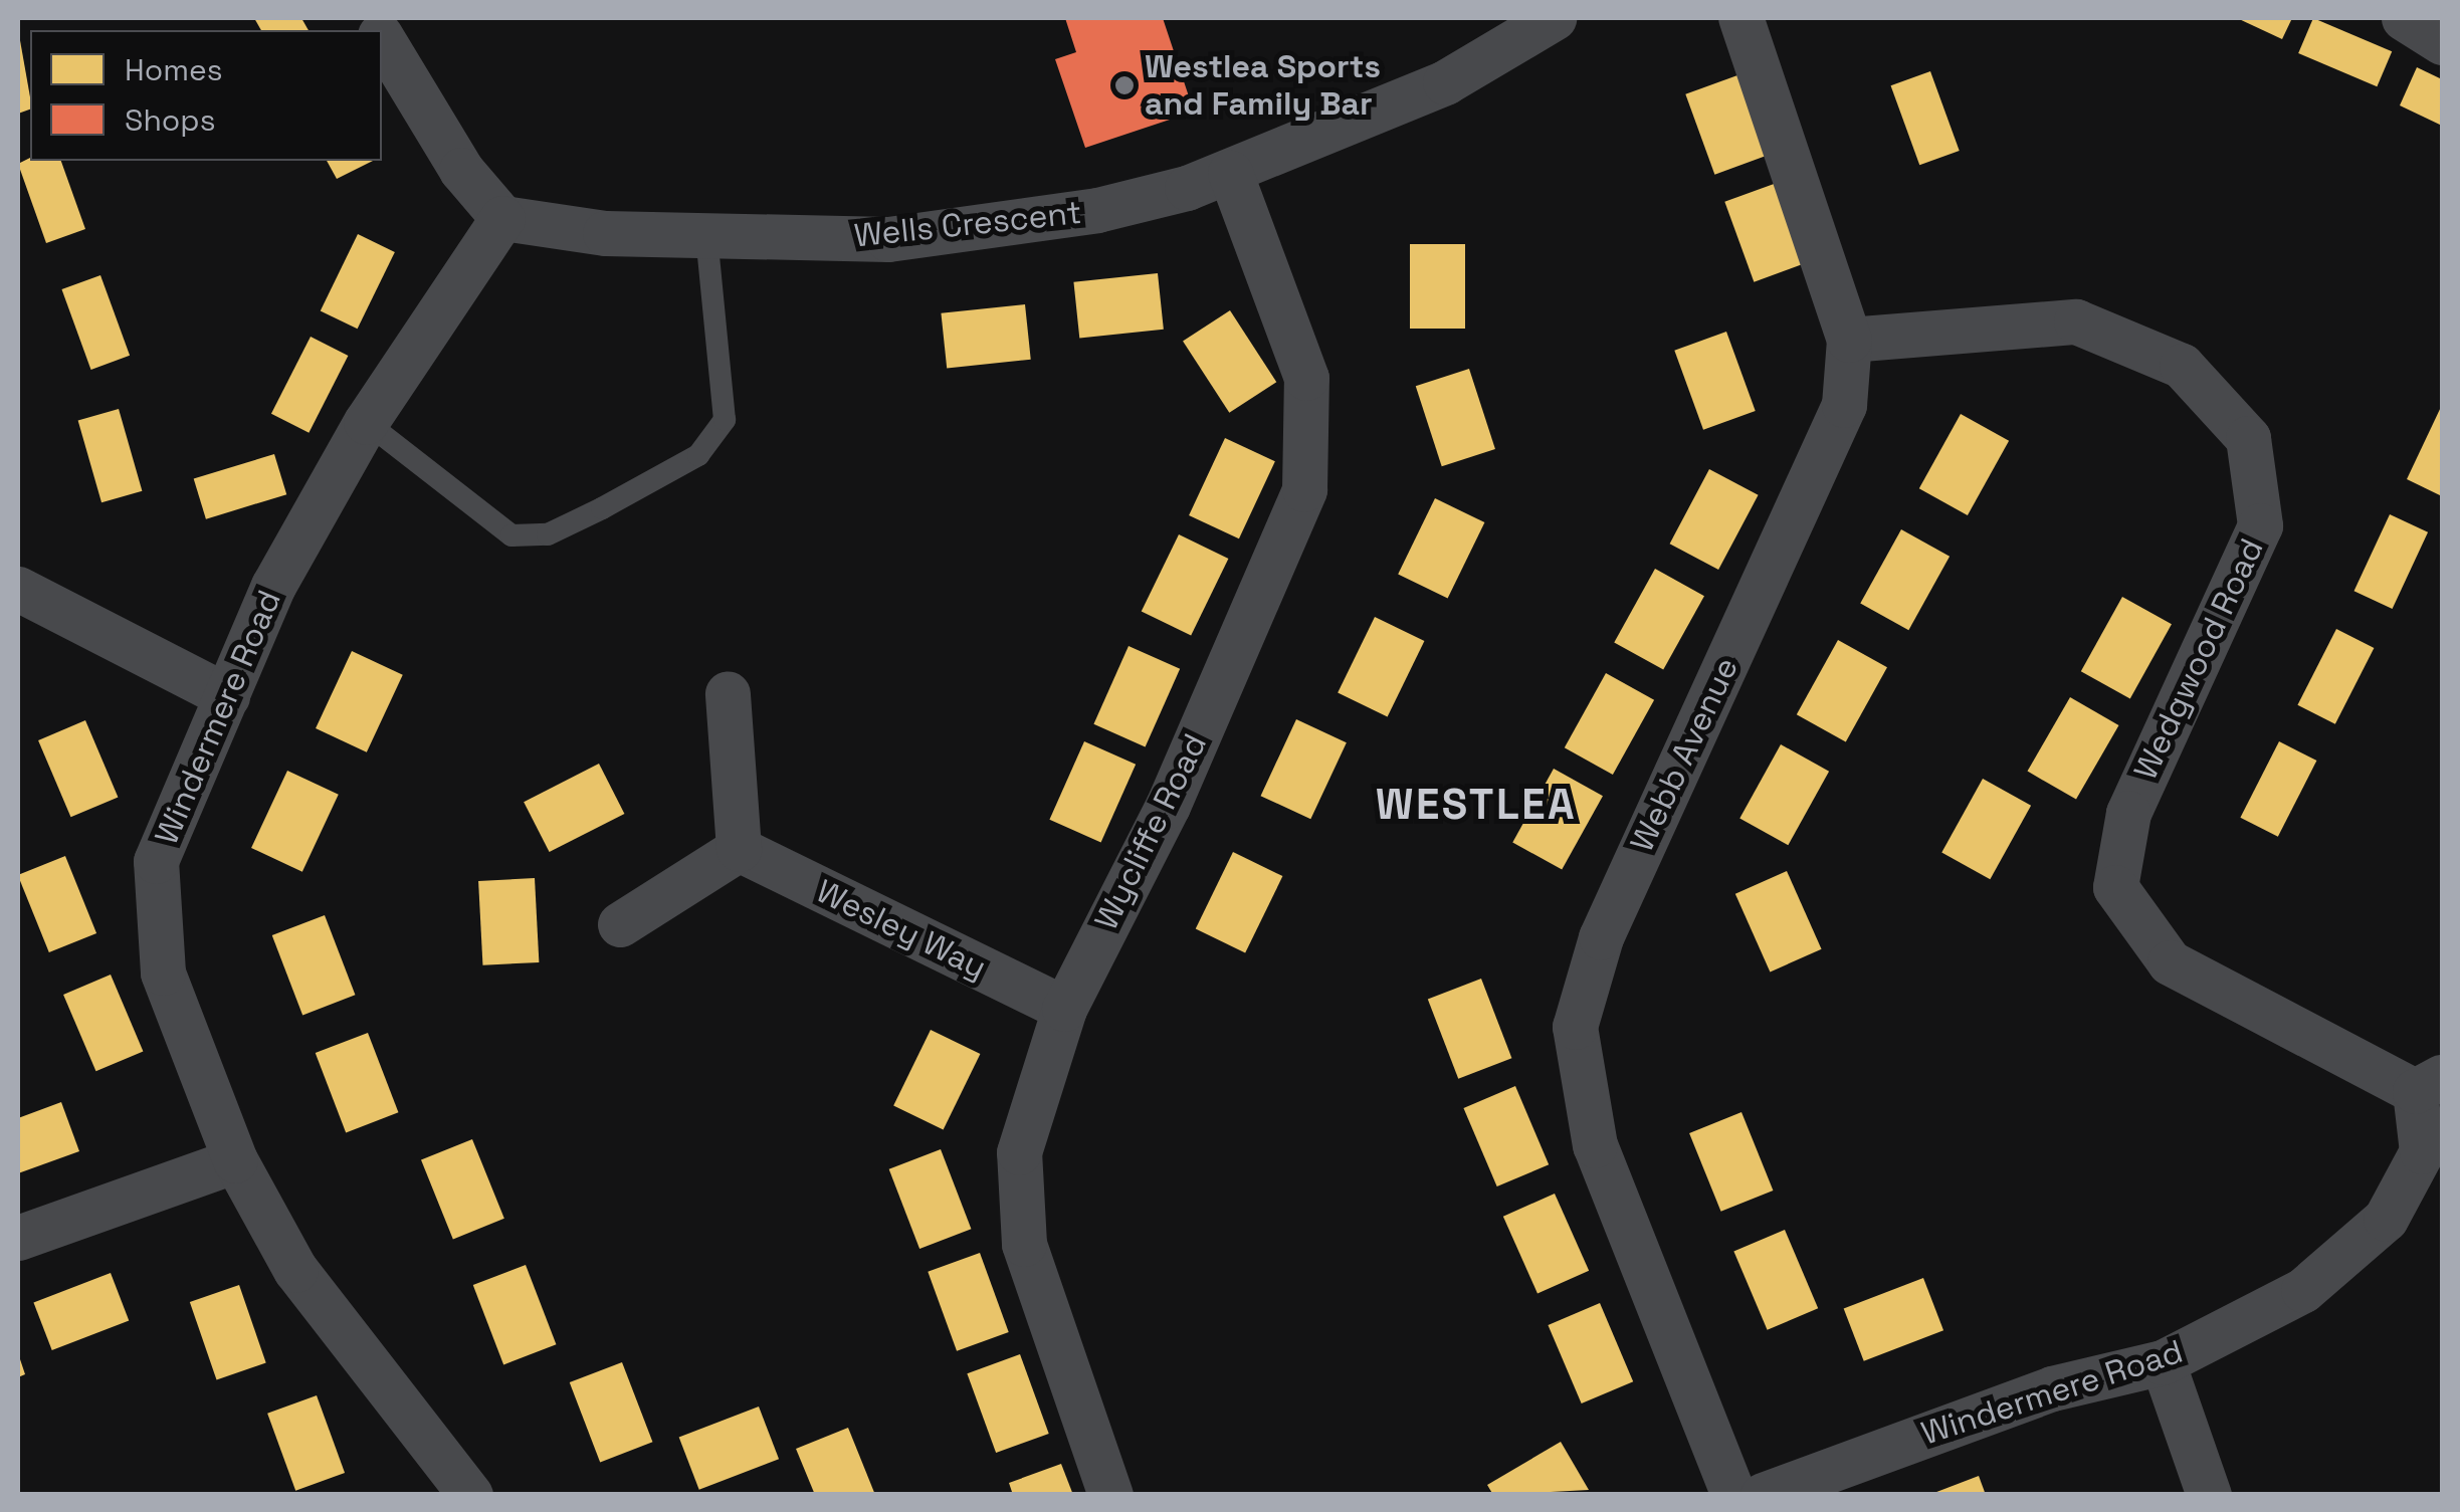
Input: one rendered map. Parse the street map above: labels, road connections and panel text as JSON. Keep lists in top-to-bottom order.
{
  "streets": {
    "street": [
      "Wells Crescent",
      "Wedgwood Road",
      "Windermere Road",
      "Webb Avenue",
      "Wycliffe Road",
      "Wesley Way"
    ]
  },
  "crossings": [
    ["Wells Crescent", "Windermere Road"],
    ["Wells Crescent", "Wycliffe Road"],
    ["Wedgwood Road", "Windermere Road"],
    ["Wedgwood Road", "Webb Avenue"],
    ["Wycliffe Road", "Wesley Way"]
  ],
  "districts": ["WESTLEA"],
  "places": ["Westlea Sports and Family Bar"],
  "legend": ["Homes", "Shops"]
}
